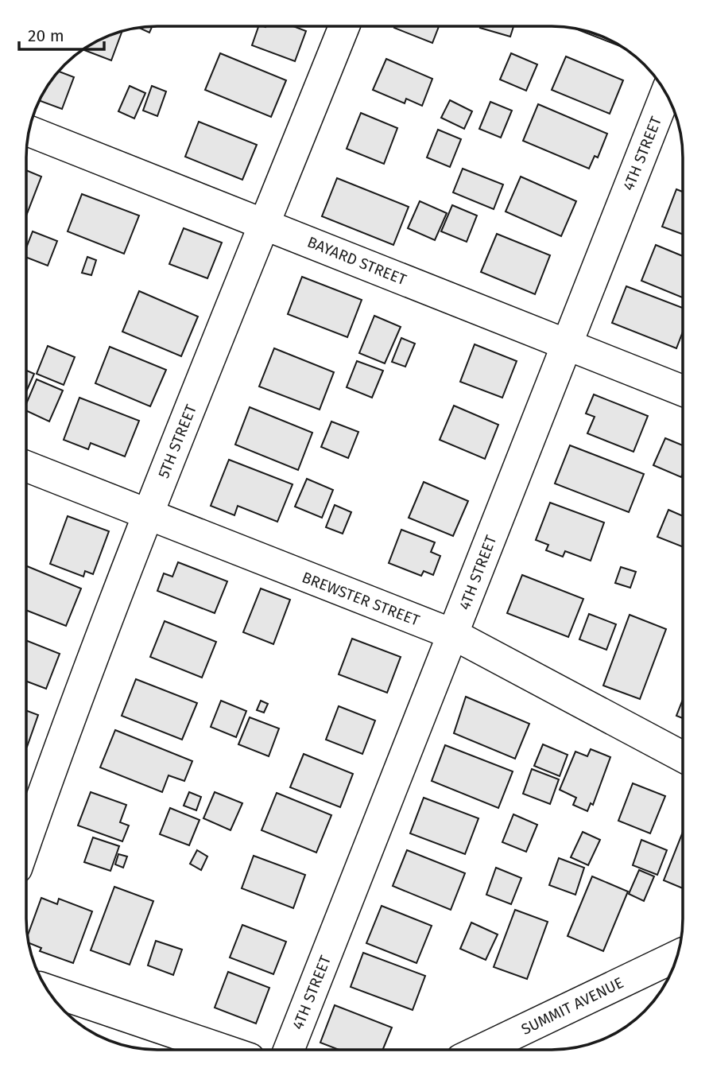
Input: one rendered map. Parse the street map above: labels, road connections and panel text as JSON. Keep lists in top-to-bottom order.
{
  "streets": {
    "street": [
      "4TH STREET",
      "BAYARD STREET",
      "5TH STREET",
      "BREWSTER STREET",
      "SUMMIT AVENUE"
    ]
  },
  "crossings": [
    ["4TH STREET", "BAYARD STREET"],
    ["4TH STREET", "BREWSTER STREET"],
    ["BAYARD STREET", "5TH STREET"],
    ["5TH STREET", "BREWSTER STREET"]
  ],
  "scale_bar": "20 m"
}
